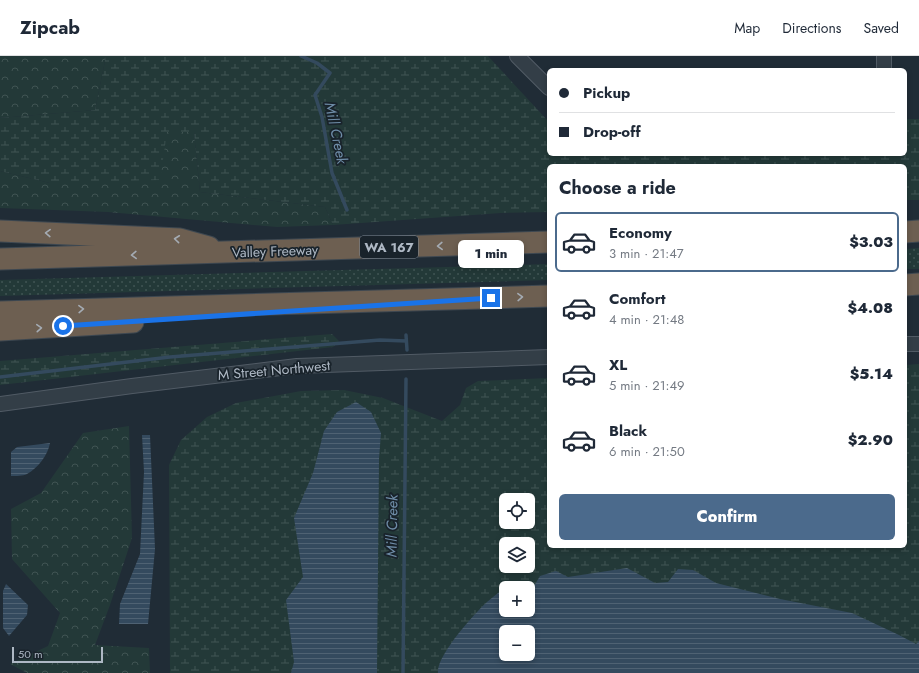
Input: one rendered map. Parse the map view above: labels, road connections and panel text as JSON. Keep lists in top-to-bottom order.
{
  "streets": {
    "highway": ["WA 167", "Valley Freeway"],
    "street": ["M Street Northwest"]
  },
  "water": ["Mill Creek"],
  "scale_bar": "50 m",
  "page": {
    "header": "Zipcab",
    "nav": ["Map", "Directions", "Saved"],
    "banner": ["Pickup", "Drop-off"],
    "heading": "Choose a ride",
    "list": [
      {
        "name": "Economy",
        "note": "3 min · 21:47",
        "value": "$3.03"
      },
      {
        "name": "Comfort",
        "note": "4 min · 21:48",
        "value": "$4.08"
      },
      {
        "name": "XL",
        "note": "5 min · 21:49",
        "value": "$5.14"
      },
      {
        "name": "Black",
        "note": "6 min · 21:50",
        "value": "$2.90"
      }
    ],
    "bubble": "1 min",
    "buttons": "Confirm",
    "map_buttons": ["+", "−"],
    "scale": "50 m"
  }
}
